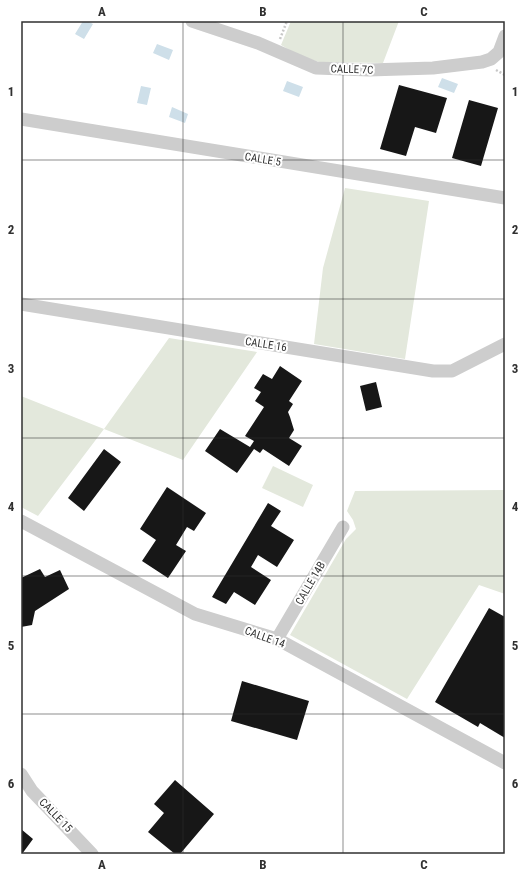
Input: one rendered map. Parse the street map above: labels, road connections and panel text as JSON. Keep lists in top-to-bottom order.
{
  "streets": {
    "street": [
      "CALLE 7C",
      "CALLE 5",
      "CALLE 16",
      "CALLE 14B",
      "CALLE 14",
      "CALLE 15"
    ]
  },
  "crossings": [
    ["CALLE 14B", "CALLE 14"]
  ],
  "grid": {
    "columns": ["A", "B", "C"],
    "rows": [
      "1",
      "2",
      "3",
      "4",
      "5",
      "6"
    ]
  }
}
